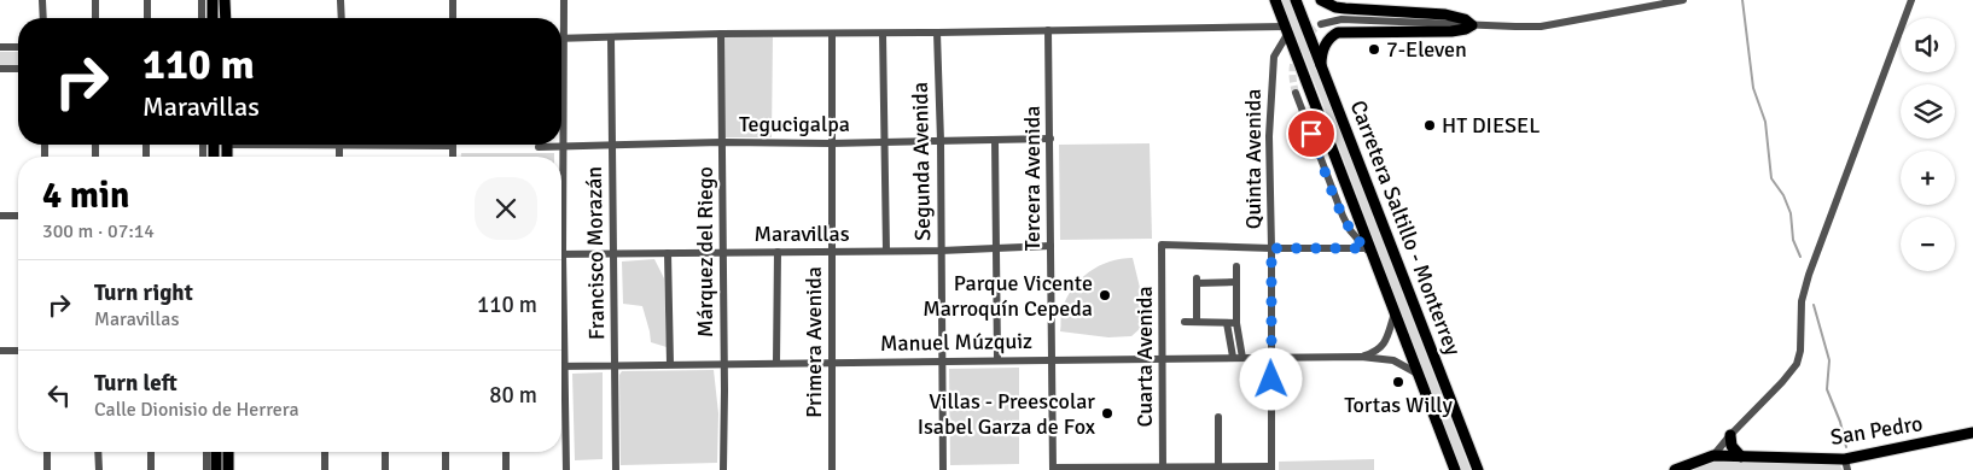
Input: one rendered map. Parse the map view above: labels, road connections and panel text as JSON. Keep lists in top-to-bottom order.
{
  "streets": {
    "main road": ["Carretera Saltillo - Monterrey", "San Pedro"],
    "street": [
      "Tegucigalpa",
      "Quinta Avenida",
      "Segunda Avenida",
      "Tercera Avenida",
      "Maravillas",
      "Márquez del Riego",
      "Francisco Morazán",
      "Primera Avenida",
      "Manuel Múzquiz",
      "Cuarta Avenida"
    ]
  },
  "crossings": [
    ["Tegucigalpa", "Segunda Avenida"],
    ["Tegucigalpa", "Tercera Avenida"],
    ["Tegucigalpa", "Márquez del Riego"],
    ["Tegucigalpa", "Francisco Morazán"],
    ["Tegucigalpa", "Primera Avenida"],
    ["Quinta Avenida", "Carretera Saltillo - Monterrey"],
    ["Quinta Avenida", "Manuel Múzquiz"],
    ["Quinta Avenida", "Cuarta Avenida"],
    ["Segunda Avenida", "Maravillas"],
    ["Segunda Avenida", "Manuel Múzquiz"],
    ["Tercera Avenida", "Maravillas"],
    ["Tercera Avenida", "Manuel Múzquiz"],
    ["Carretera Saltillo - Monterrey", "Manuel Múzquiz"],
    ["Maravillas", "Márquez del Riego"],
    ["Maravillas", "Francisco Morazán"],
    ["Maravillas", "Primera Avenida"],
    ["Márquez del Riego", "Manuel Múzquiz"],
    ["Francisco Morazán", "Manuel Múzquiz"],
    ["Primera Avenida", "Manuel Múzquiz"],
    ["Manuel Múzquiz", "Cuarta Avenida"]
  ],
  "places": [
    "7-Eleven",
    "HT DIESEL",
    "Parque Vicente Marroquín Cepeda",
    "Tortas Willy",
    "Villas - Preescolar Isabel Garza de Fox"
  ],
  "page": {
    "map_buttons": ["+", "−"],
    "turn": ["110 m", "Maravillas"],
    "heading": ["4 min", "300 m · 07:14"],
    "list": [
      {
        "name": "Turn right",
        "note": "Maravillas",
        "value": "110 m"
      },
      {
        "name": "Turn left",
        "note": "Calle Dionisio de Herrera",
        "value": "80 m"
      }
    ]
  }
}
